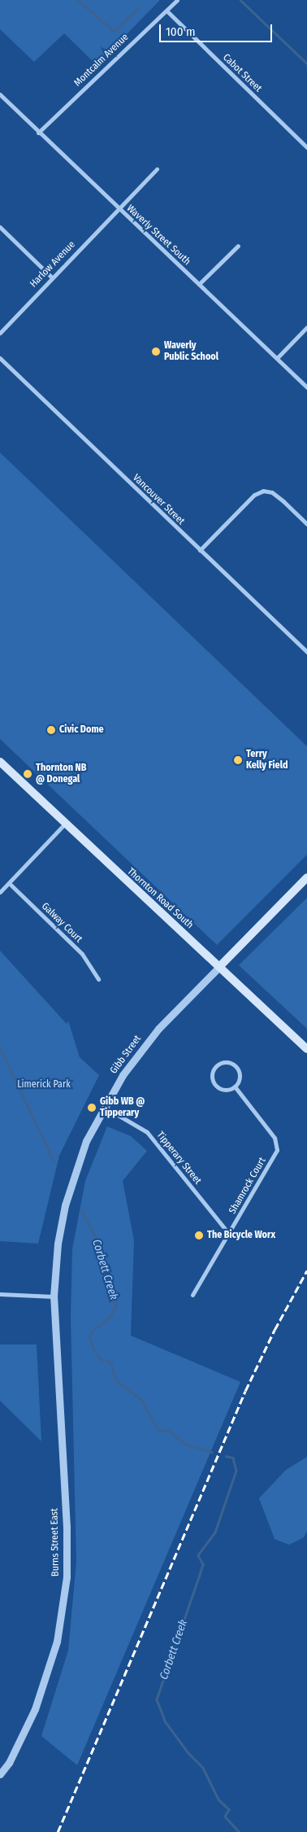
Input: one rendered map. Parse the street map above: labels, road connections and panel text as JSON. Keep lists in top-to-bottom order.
{
  "streets": {
    "main road": ["Thornton Road South", "Gibb Street"],
    "street": [
      "Montcalm Avenue",
      "Cabot Street",
      "Waverly Street South",
      "Harlow Avenue",
      "Vancouver Street",
      "Galway Court",
      "Tipperary Street",
      "Shamrock Court",
      "Burns Street East"
    ]
  },
  "crossings": [
    ["Montcalm Avenue", "Cabot Street"],
    ["Montcalm Avenue", "Waverly Street South"],
    ["Waverly Street South", "Harlow Avenue"],
    ["Thornton Road South", "Gibb Street"],
    ["Gibb Street", "Tipperary Street"],
    ["Gibb Street", "Burns Street East"],
    ["Tipperary Street", "Shamrock Court"]
  ],
  "water": ["Corbett Creek"],
  "parks": ["Limerick Park"],
  "places": [
    "Waverly Public School",
    "Civic Dome",
    "Terry Kelly Field",
    "Thornton NB @ Donegal",
    "Gibb WB @ Tipperary",
    "The Bicycle Worx"
  ],
  "scale_bar": "100 m"
}
